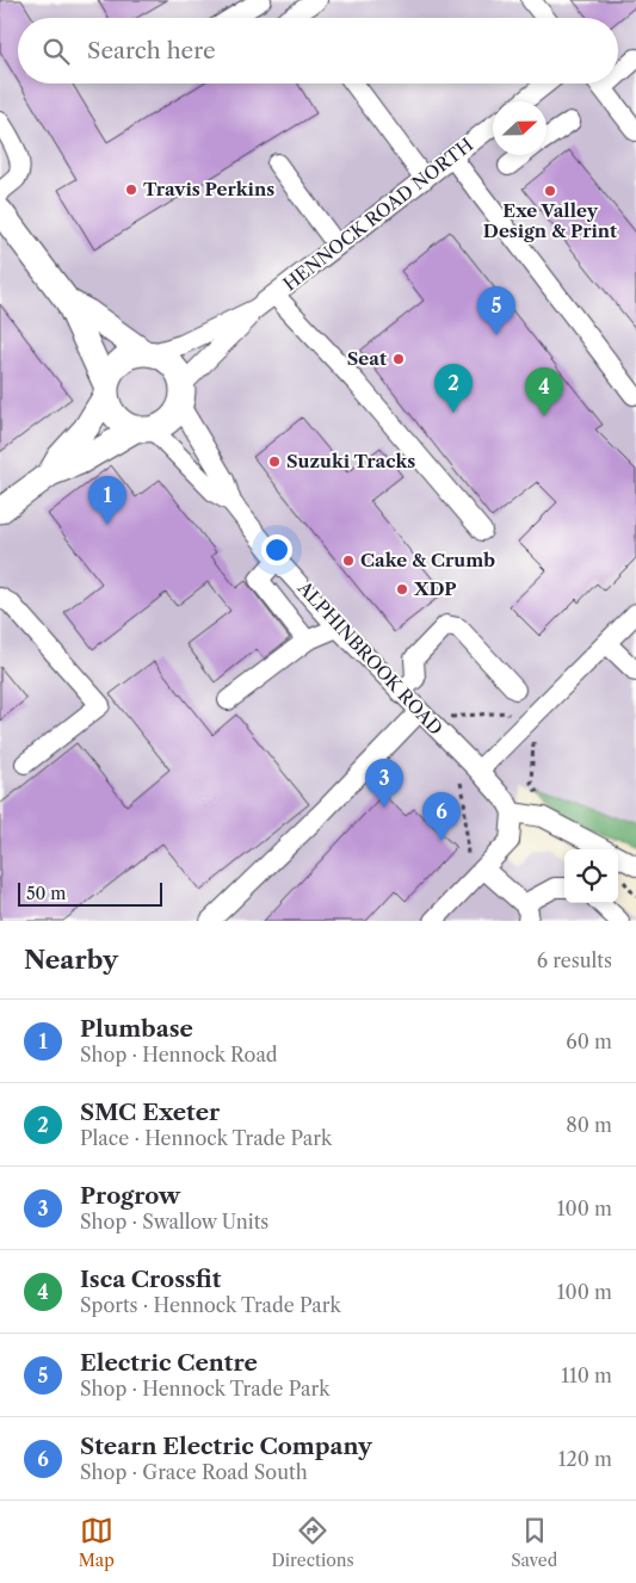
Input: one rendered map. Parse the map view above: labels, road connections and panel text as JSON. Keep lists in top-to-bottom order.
{
  "streets": {
    "street": ["HENNOCK ROAD NORTH", "ALPHINBROOK ROAD"]
  },
  "crossings": [
    ["HENNOCK ROAD NORTH", "ALPHINBROOK ROAD"]
  ],
  "places": [
    "Travis Perkins",
    "Exe Valley Design & Print",
    "Seat",
    "Suzuki Tracks",
    "Cake & Crumb",
    "XDP"
  ],
  "scale_bar": "50 m",
  "north": "right",
  "page": {
    "search": "Search here",
    "pins": [
      "5",
      "2",
      "4",
      "1",
      "3",
      "6"
    ],
    "scale": "50 m",
    "heading": ["Nearby", "6 results"],
    "list": [
      {
        "mark": "1",
        "name": "Plumbase",
        "note": "Shop · Hennock Road",
        "value": "60 m"
      },
      {
        "mark": "2",
        "name": "SMC Exeter",
        "note": "Place · Hennock Trade Park",
        "value": "80 m"
      },
      {
        "mark": "3",
        "name": "Progrow",
        "note": "Shop · Swallow Units",
        "value": "100 m"
      },
      {
        "mark": "4",
        "name": "Isca Crossfit",
        "note": "Sports · Hennock Trade Park",
        "value": "100 m"
      },
      {
        "mark": "5",
        "name": "Electric Centre",
        "note": "Shop · Hennock Trade Park",
        "value": "110 m"
      },
      {
        "mark": "6",
        "name": "Stearn Electric Company",
        "note": "Shop · Grace Road South",
        "value": "120 m"
      }
    ],
    "nav": ["Map", "Directions", "Saved"]
  }
}
